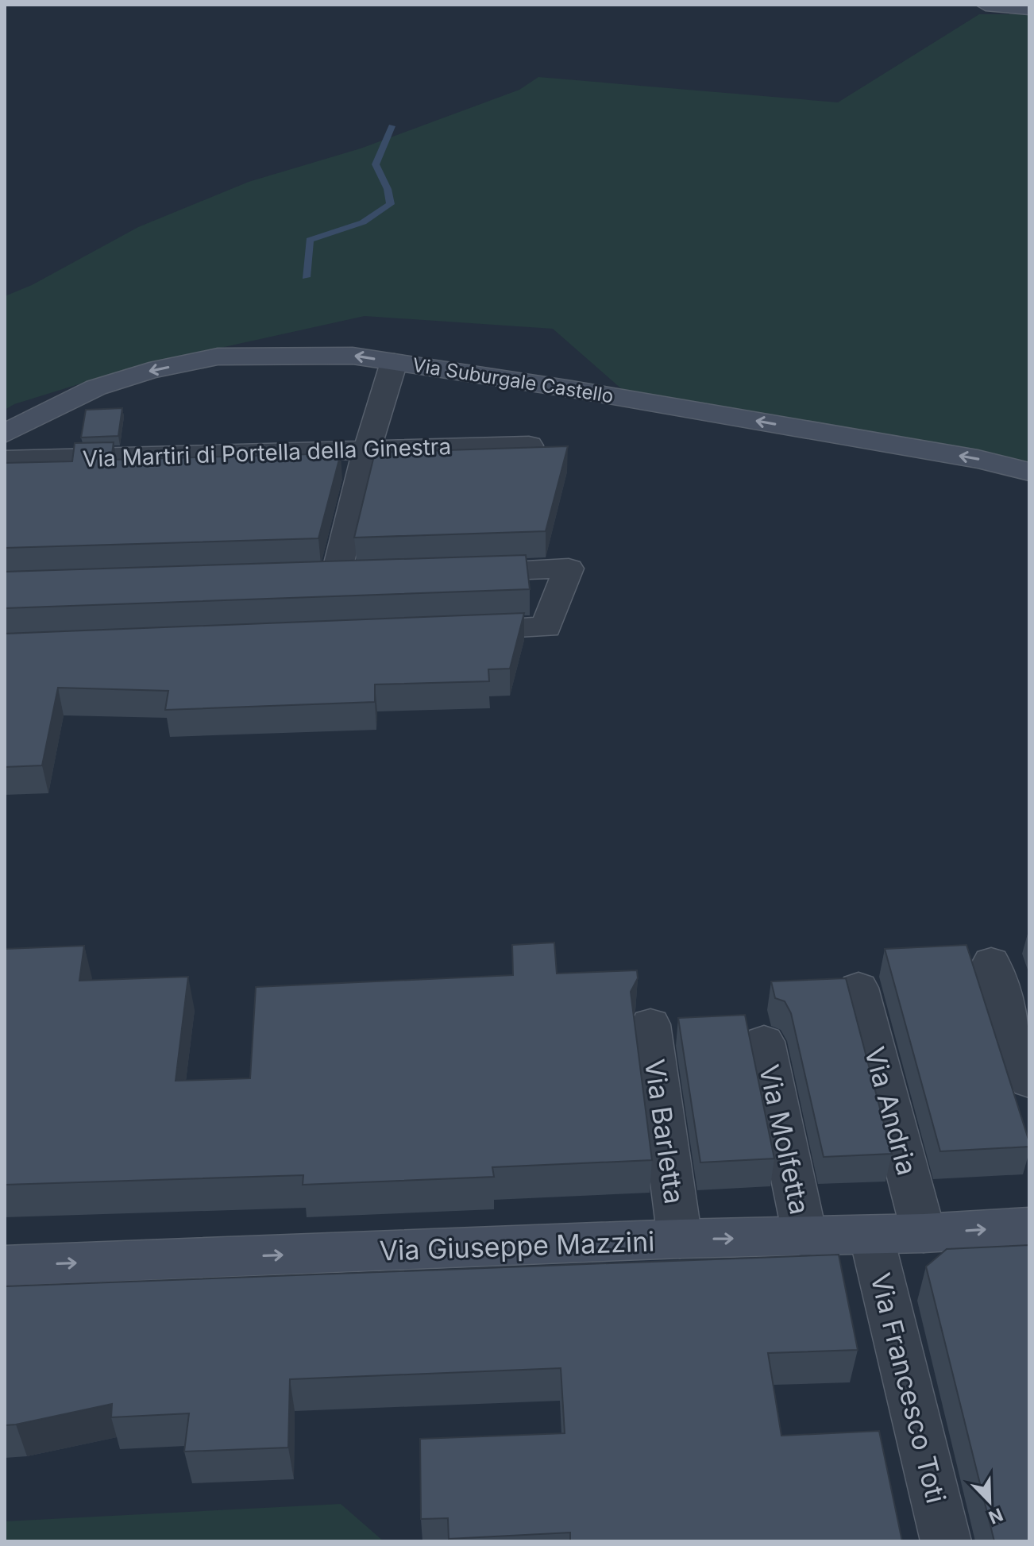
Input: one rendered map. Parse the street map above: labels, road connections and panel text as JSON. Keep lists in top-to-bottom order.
{
  "streets": {
    "street": [
      "Via Suburgale Castello",
      "Via Martiri di Portella della Ginestra",
      "Via Andria",
      "Via Barletta",
      "Via Molfetta",
      "Via Giuseppe Mazzini",
      "Via Francesco Toti"
    ]
  },
  "crossings": [
    ["Via Suburgale Castello", "Via Martiri di Portella della Ginestra"],
    ["Via Andria", "Via Giuseppe Mazzini"],
    ["Via Barletta", "Via Giuseppe Mazzini"],
    ["Via Molfetta", "Via Giuseppe Mazzini"],
    ["Via Giuseppe Mazzini", "Via Francesco Toti"]
  ],
  "one_way": ["Via Suburgale Castello", "Via Giuseppe Mazzini"],
  "north": "bottom right"
}
